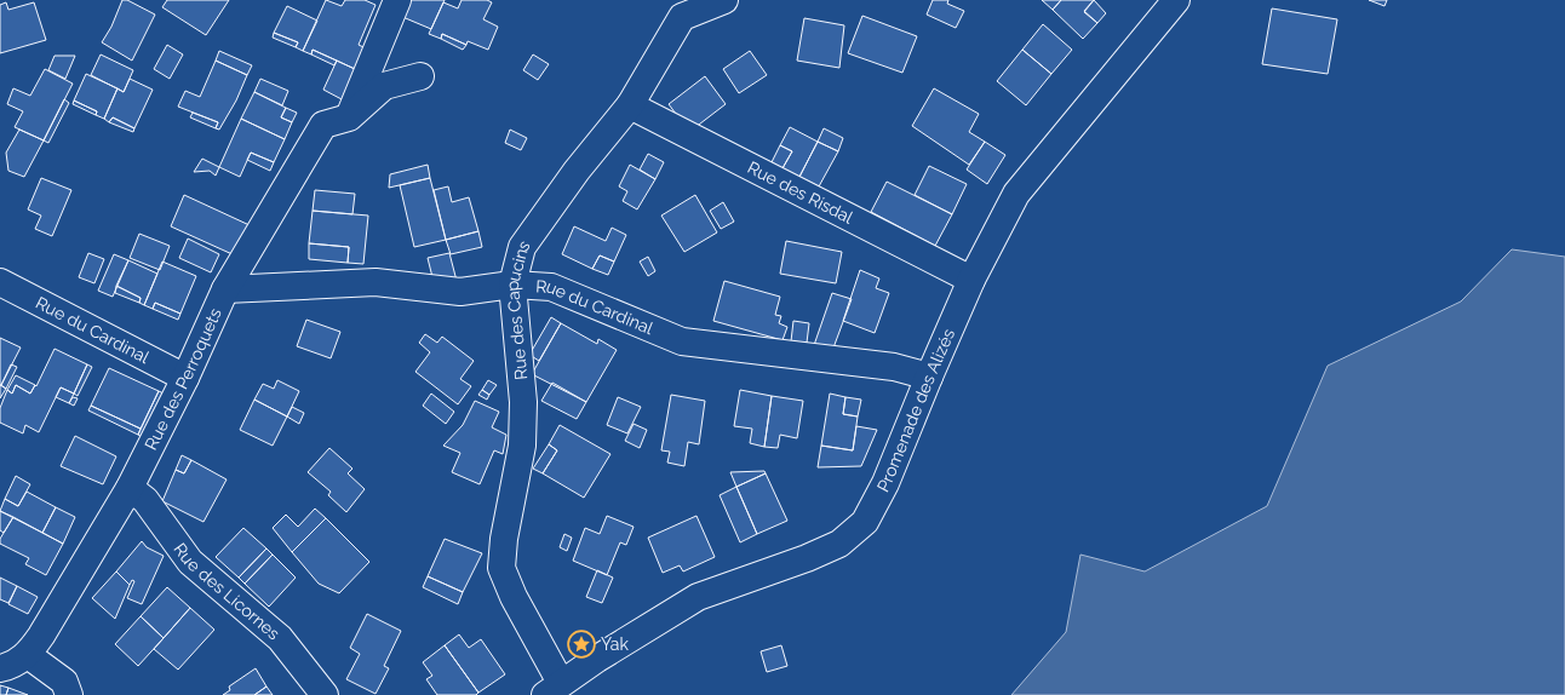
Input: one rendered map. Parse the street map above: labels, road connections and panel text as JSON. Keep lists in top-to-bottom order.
{
  "streets": {
    "street": [
      "Rue des Risdal",
      "Rue du Cardinal",
      "Rue des Capucins",
      "Rue des Perroquets",
      "Promenade des Alizés",
      "Rue des Licornes"
    ]
  },
  "crossings": [
    ["Rue des Risdal", "Rue des Capucins"],
    ["Rue des Risdal", "Promenade des Alizés"],
    ["Rue du Cardinal", "Rue des Capucins"],
    ["Rue du Cardinal", "Rue des Perroquets"],
    ["Rue du Cardinal", "Promenade des Alizés"],
    ["Rue des Capucins", "Promenade des Alizés"],
    ["Rue des Perroquets", "Rue des Licornes"]
  ],
  "places": {
    "place": ["Yak"]
  }
}
